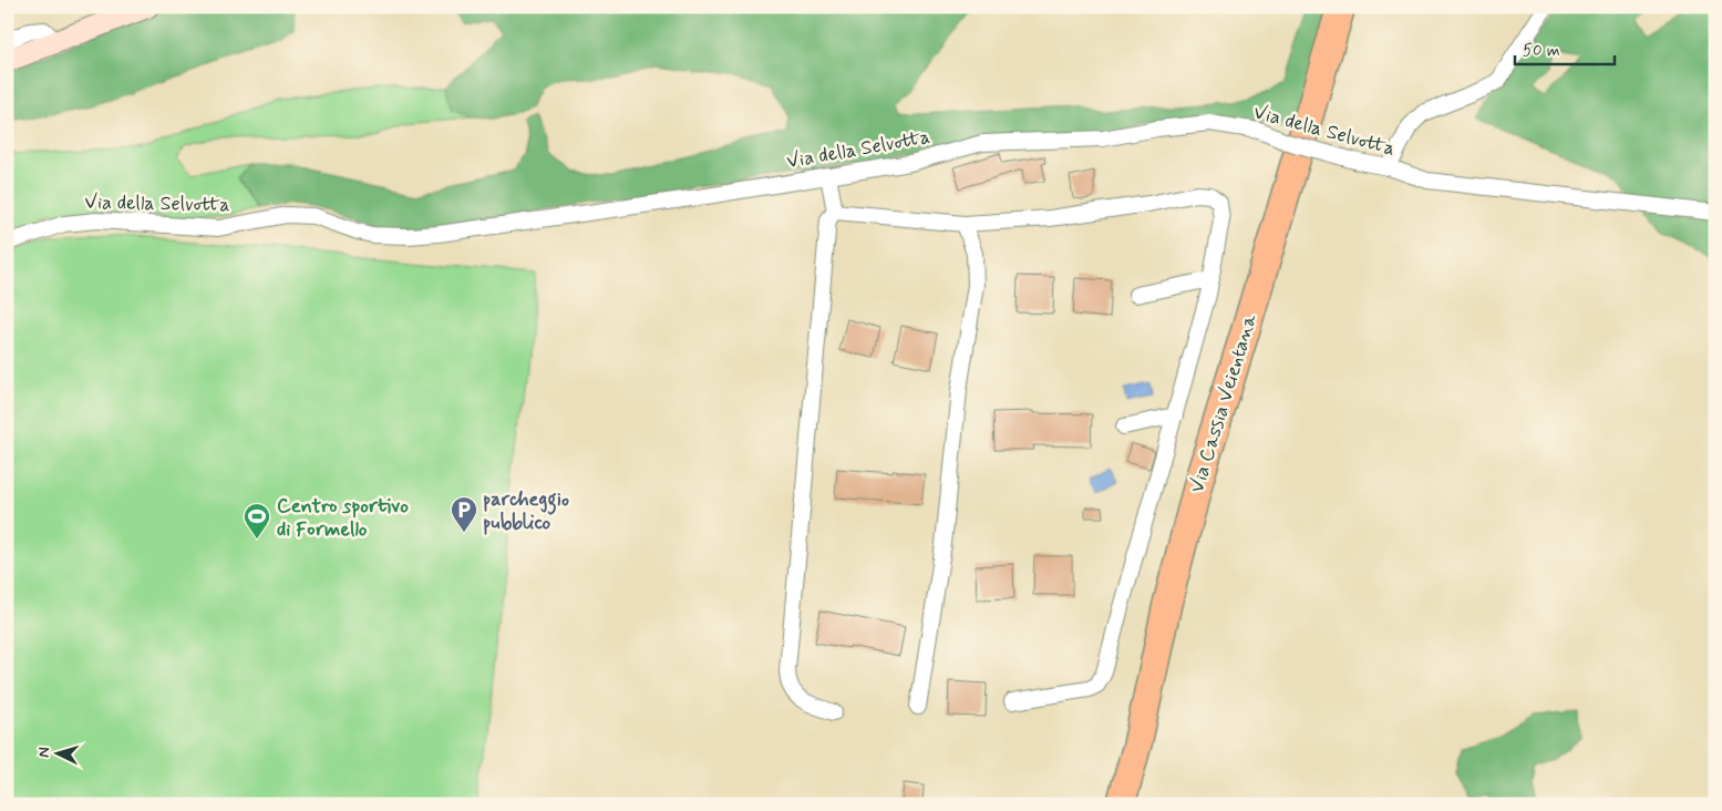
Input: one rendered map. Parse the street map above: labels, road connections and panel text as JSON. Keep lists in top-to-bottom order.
{
  "streets": {
    "highway": ["Via Cassia Veientana"],
    "street": ["Via della Selvotta"]
  },
  "places": {
    "parking": ["parcheggio pubblico"],
    "sports": ["Centro sportivo di Formello"]
  },
  "scale_bar": "50 m",
  "north": "left"
}
